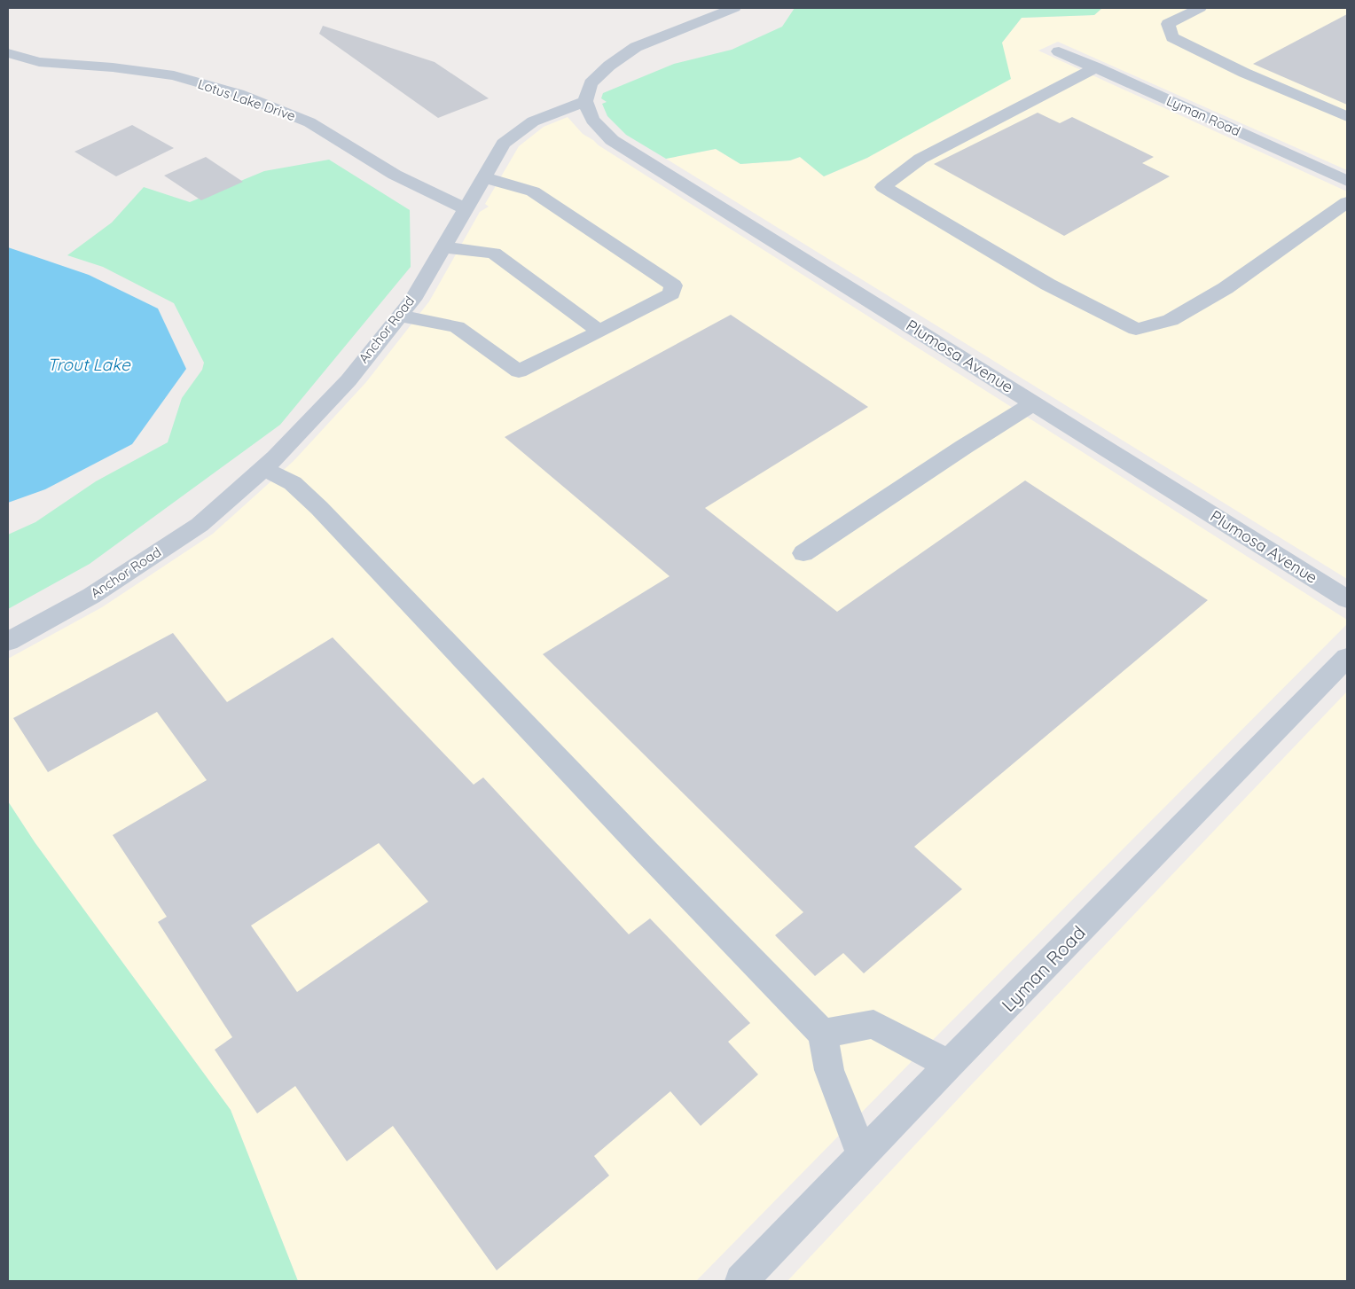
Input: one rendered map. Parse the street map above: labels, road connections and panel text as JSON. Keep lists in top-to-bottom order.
{
  "streets": {
    "street": [
      "Lotus Lake Drive",
      "Lyman Road",
      "Anchor Road",
      "Plumosa Avenue"
    ]
  },
  "crossings": [
    ["Lotus Lake Drive", "Anchor Road"],
    ["Anchor Road", "Plumosa Avenue"]
  ],
  "water": ["Trout Lake"]
}
